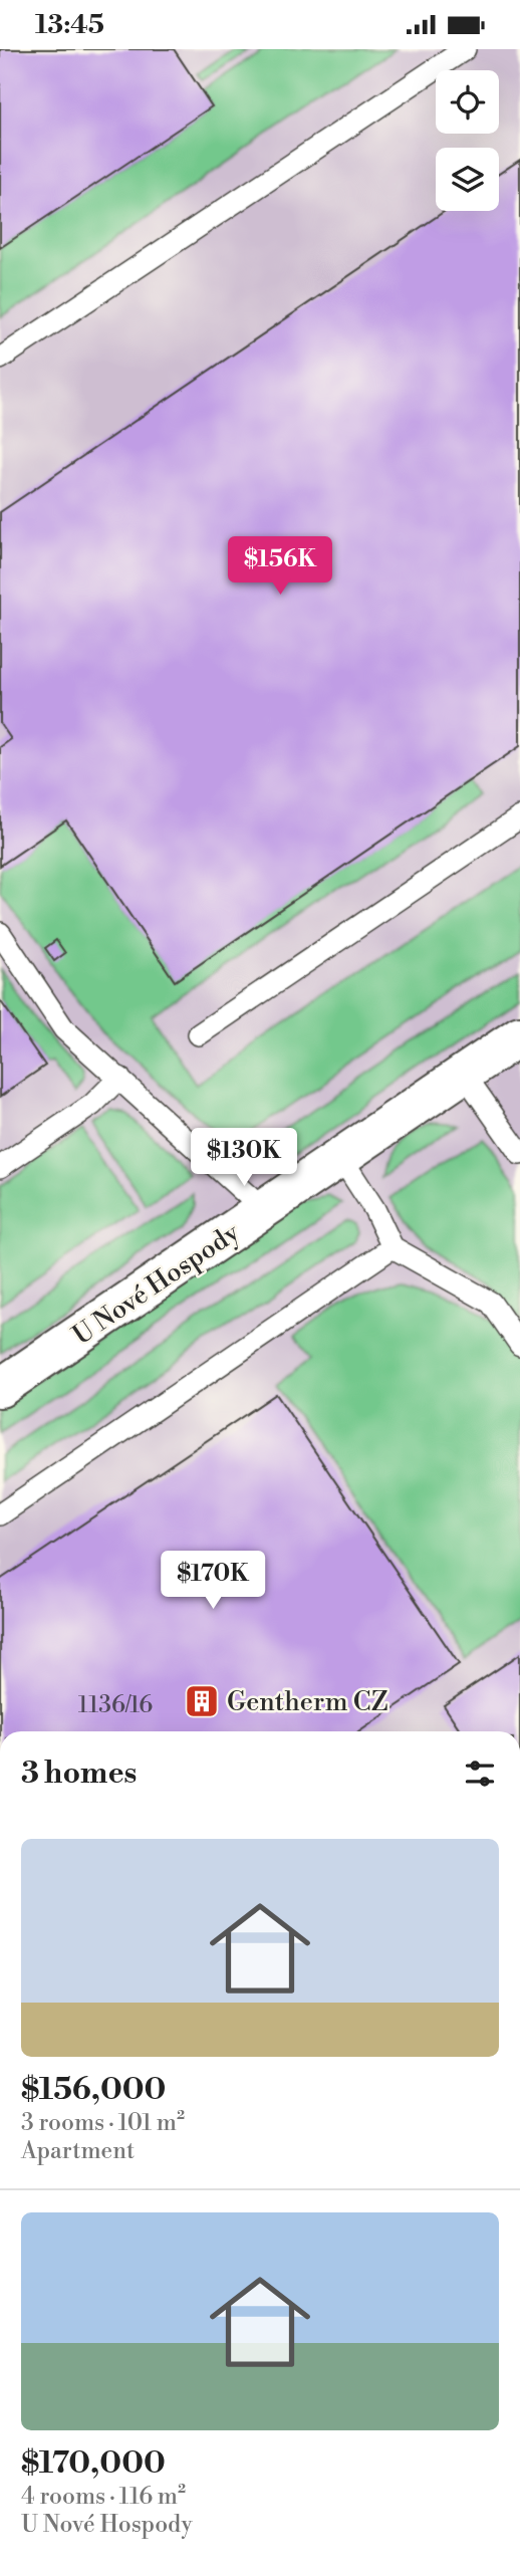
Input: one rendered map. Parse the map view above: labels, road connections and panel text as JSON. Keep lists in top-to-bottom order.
{
  "streets": {
    "street": ["U Nové Hospody"]
  },
  "places": {
    "building": ["Gentherm CZ"]
  },
  "house_numbers": ["1136/16"],
  "page": {
    "status": "13:45",
    "price": ["$156K", "$130K", "$170K"],
    "heading": "3 homes",
    "list": [
      {
        "name": "$156,000",
        "note": "3 rooms · 101 m² · Apartment"
      },
      {
        "name": "$170,000",
        "note": "4 rooms · 116 m² · U Nové Hospody"
      }
    ]
  }
}
